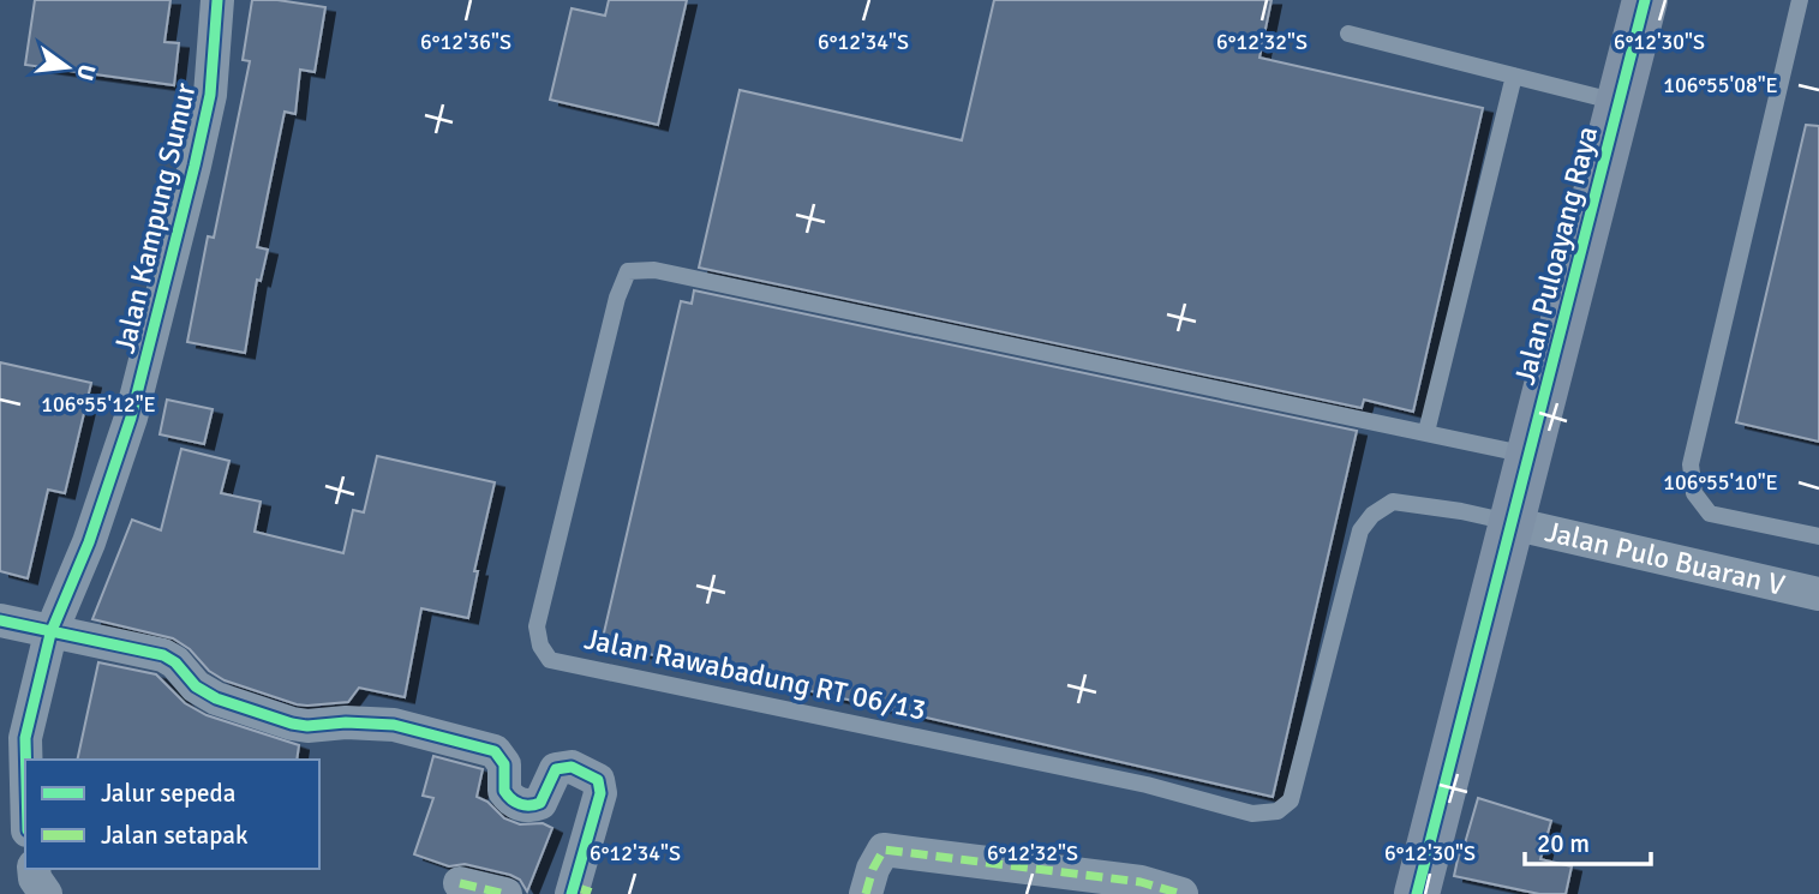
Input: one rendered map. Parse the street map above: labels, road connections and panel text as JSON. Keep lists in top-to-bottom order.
{
  "streets": {
    "street": ["Jalan Kampung Sumur", "Jalan Puloayang Raya", "Jalan Pulo Buaran V"],
    "lane": ["Jalan Rawabadung RT 06/13"]
  },
  "crossings": [
    ["Jalan Puloayang Raya", "Jalan Pulo Buaran V"],
    ["Jalan Puloayang Raya", "Jalan Rawabadung RT 06/13"],
    ["Jalan Pulo Buaran V", "Jalan Rawabadung RT 06/13"]
  ],
  "legend": ["Jalur sepeda", "Jalan setapak"],
  "scale_bar": "20 m",
  "north": "right",
  "coordinates": [
    "6°12'36\"S",
    "6°12'34\"S",
    "6°12'32\"S",
    "6°12'30\"S",
    "106°55'08\"E",
    "106°55'12\"E",
    "106°55'10\"E"
  ]
}
